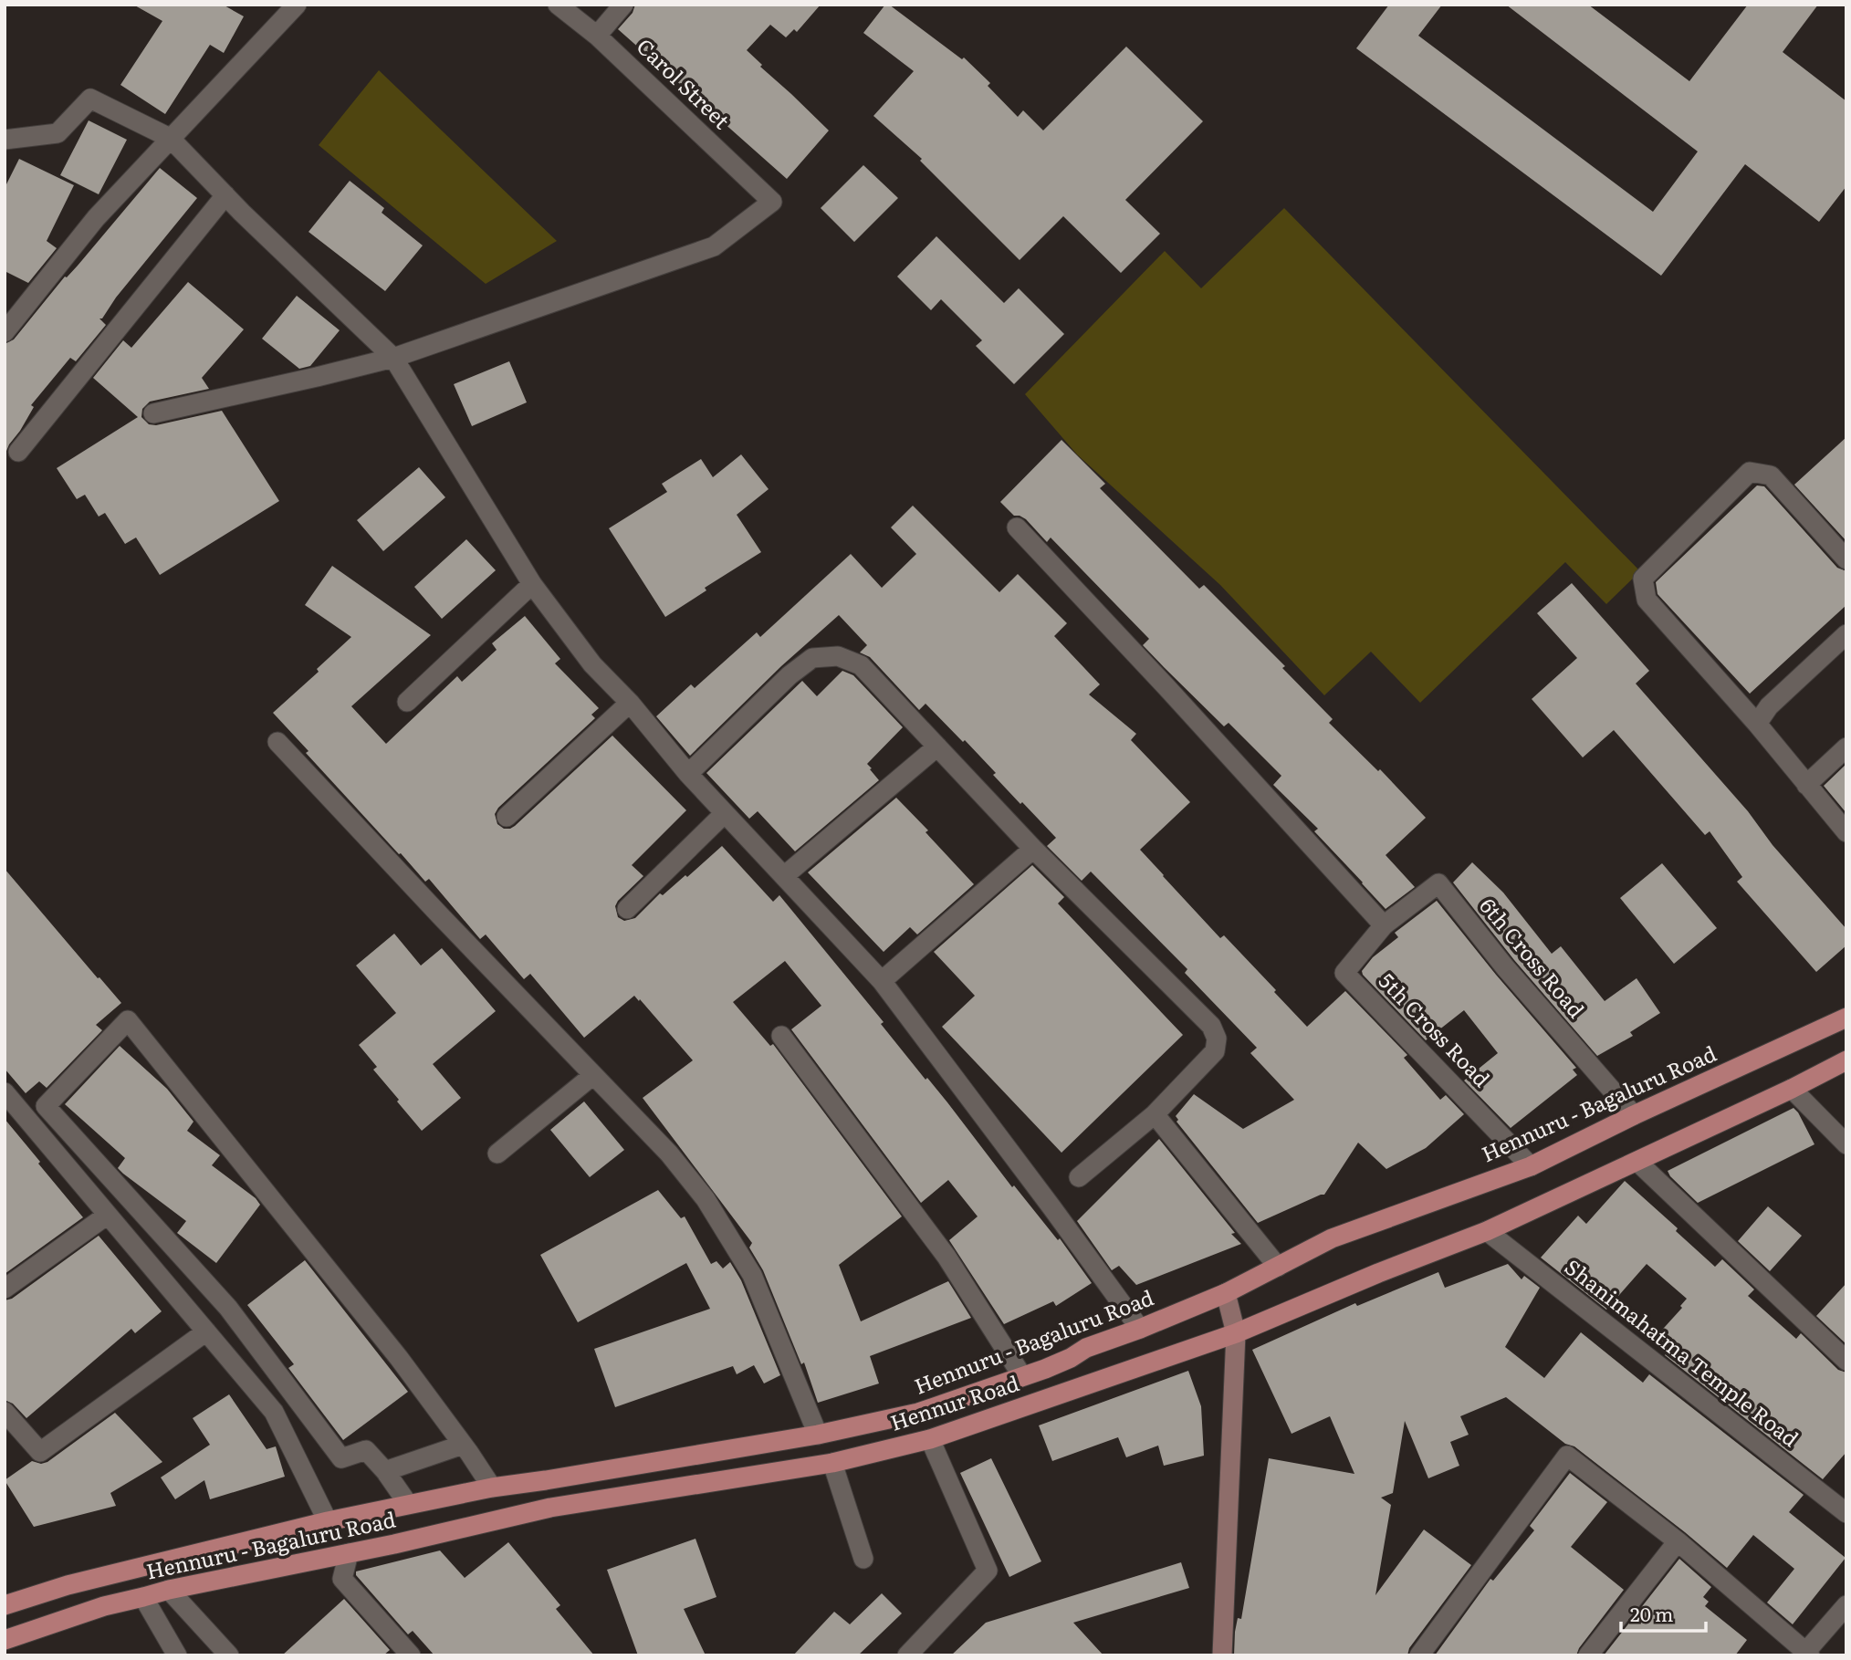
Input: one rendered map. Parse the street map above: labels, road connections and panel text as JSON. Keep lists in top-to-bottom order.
{
  "streets": {
    "main road": ["Hennuru - Bagaluru Road", "Hennur Road"],
    "street": [
      "Carol Street",
      "6th Cross Road",
      "5th Cross Road",
      "Shanimahatma Temple Road"
    ]
  },
  "crossings": [
    ["6th Cross Road", "5th Cross Road"],
    ["6th Cross Road", "Hennuru - Bagaluru Road"],
    ["5th Cross Road", "Hennuru - Bagaluru Road"],
    ["Hennuru - Bagaluru Road", "Hennur Road"],
    ["Shanimahatma Temple Road", "Hennur Road"]
  ],
  "scale_bar": "20 m"
}
